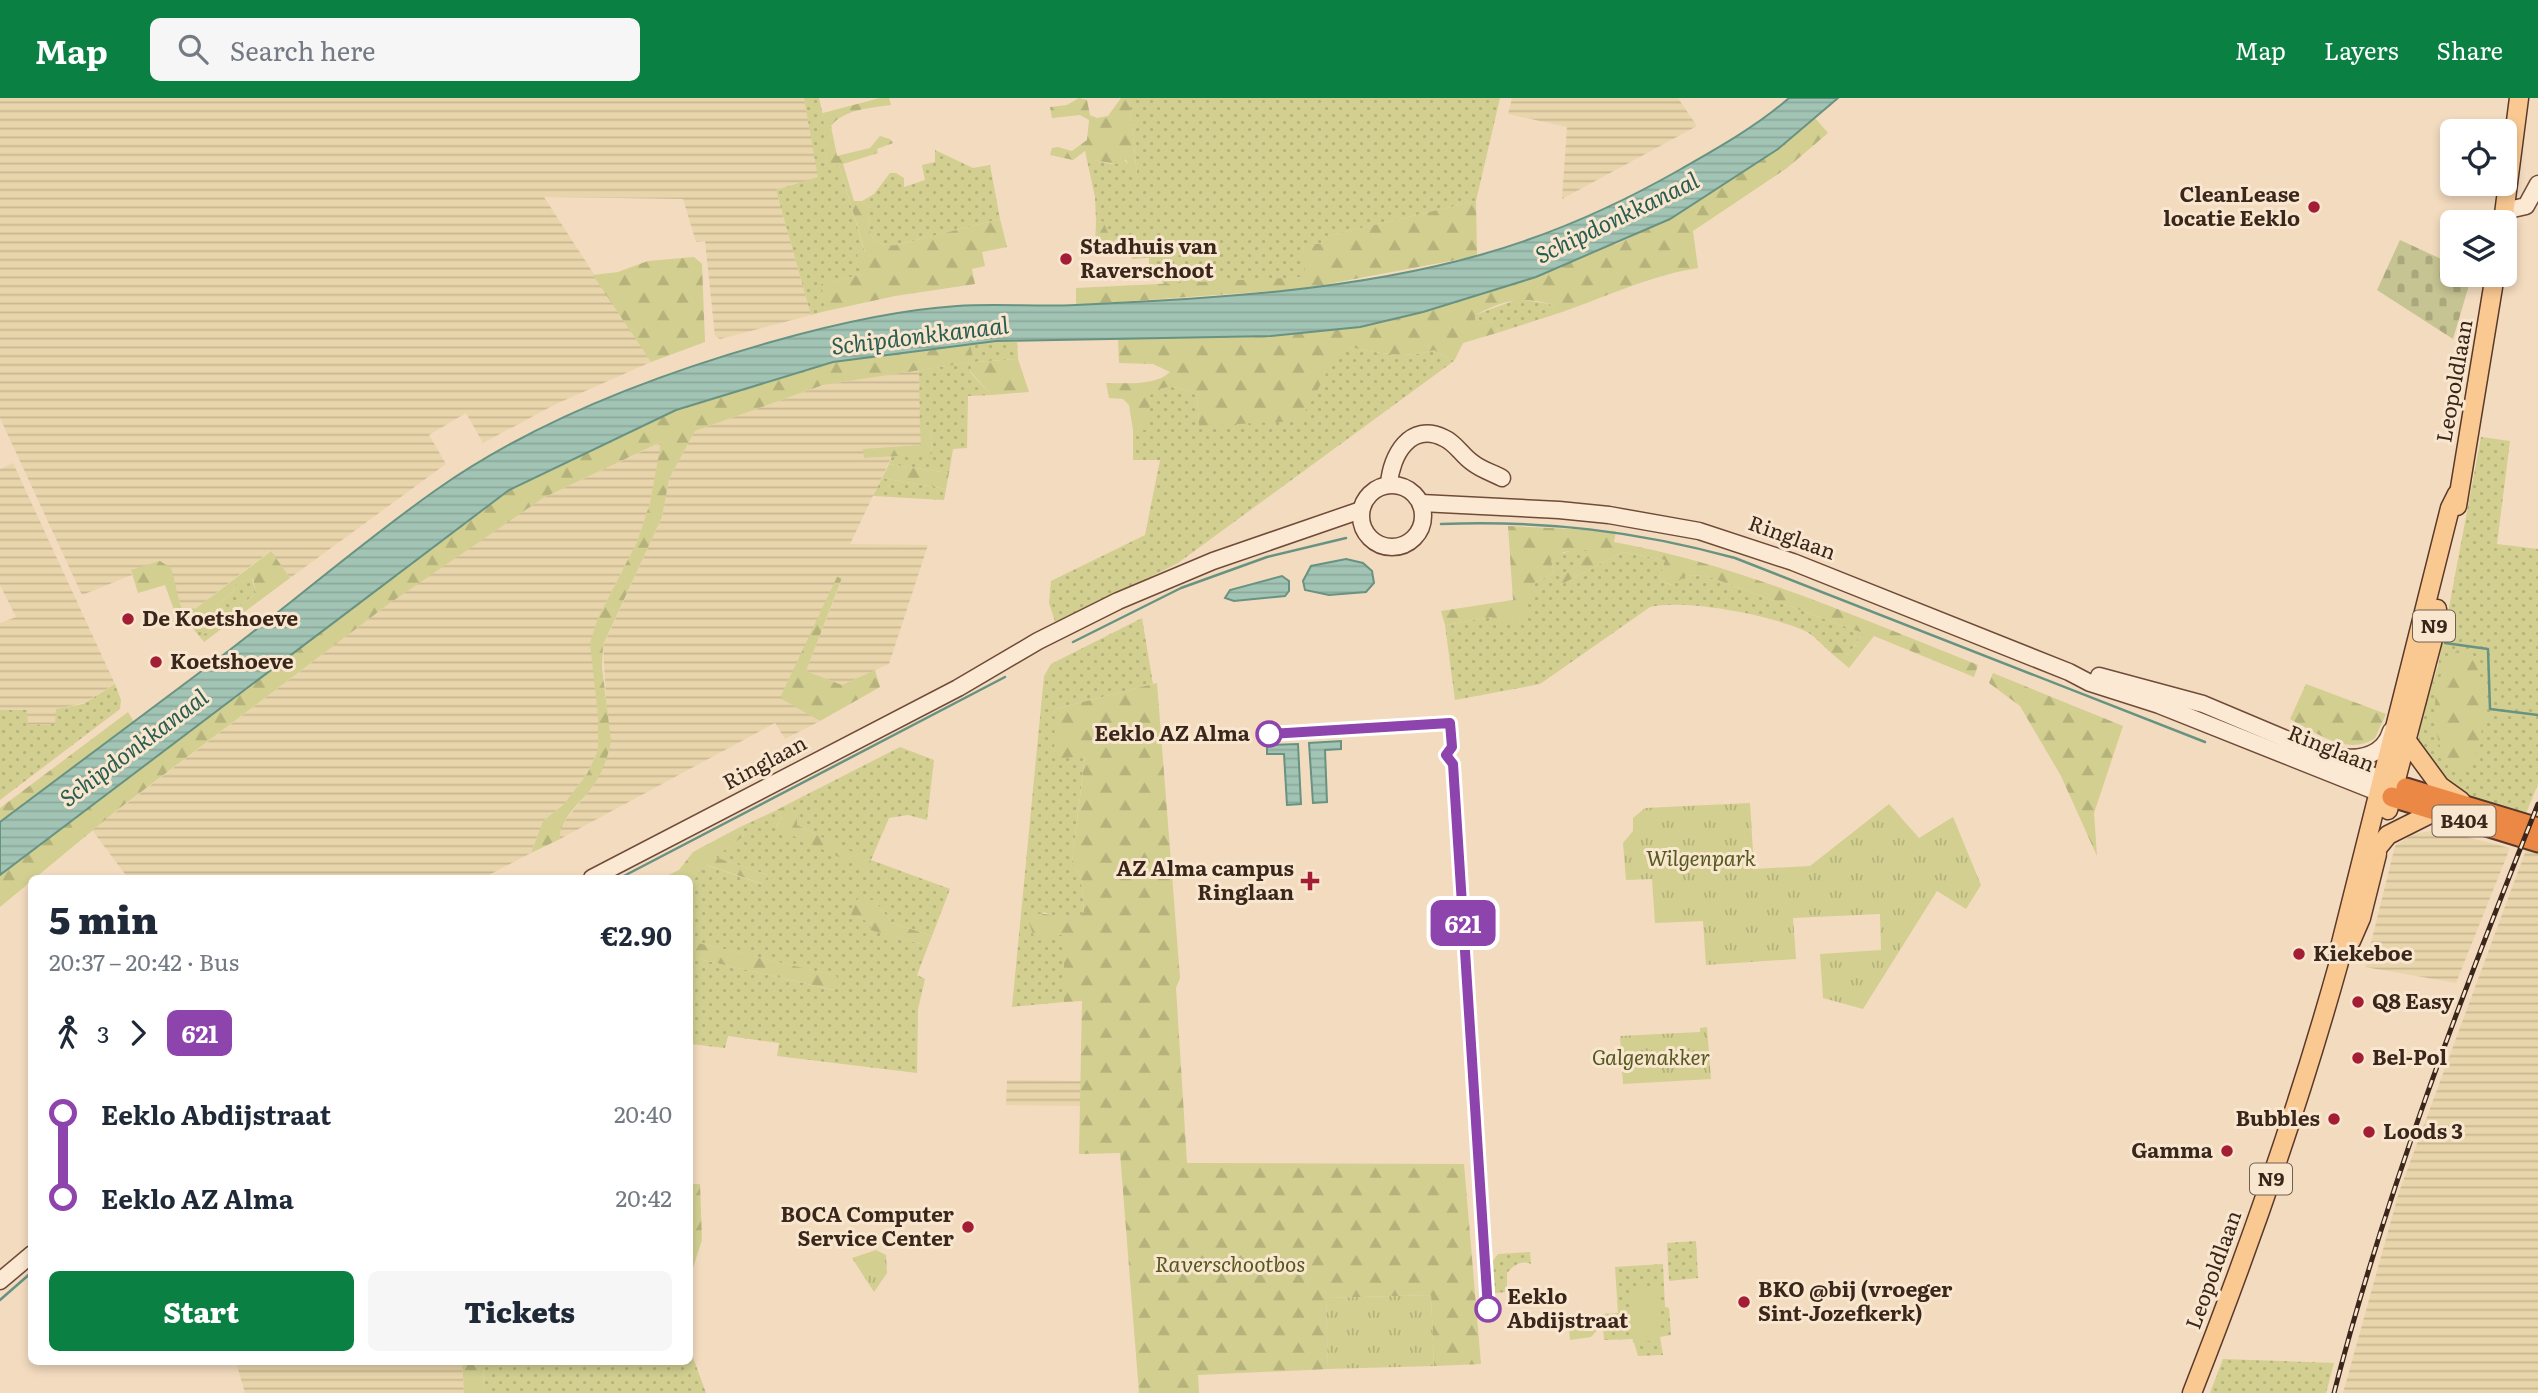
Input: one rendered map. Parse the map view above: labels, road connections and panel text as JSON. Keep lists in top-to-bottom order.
{
  "streets": {
    "highway": ["Ringlaan", "B404"],
    "main road": ["Leopoldlaan", "N9"]
  },
  "crossings": [
    ["Leopoldlaan", "Ringlaan"]
  ],
  "water": ["Schipdonkkanaal"],
  "parks": ["Wilgenpark", "Galgenakker", "Raverschootbos"],
  "places": {
    "other": [
      "CleanLease locatie Eeklo",
      "Stadhuis van Raverschoot",
      "De Koetshoeve",
      "Koetshoeve",
      "Eeklo AZ Alma",
      "Kiekeboe",
      "Q8 Easy",
      "Bel-Pol",
      "Bubbles",
      "Loods 3",
      "Gamma",
      "BOCA Computer Service Center",
      "BKO @bij (vroeger Sint-Jozefkerk)",
      "Eeklo Abdijstraat"
    ],
    "health": ["AZ Alma campus Ringlaan"]
  },
  "lines": ["bus line 621"],
  "page": {
    "header": "Map",
    "search": "Search here",
    "nav": ["Map", "Layers", "Share"],
    "on_map": "621",
    "heading": ["5 min", "20:37 – 20:42 · Bus", "€2.90"],
    "legs": ["3", "621"],
    "list": [
      {
        "name": "Eeklo Abdijstraat",
        "value": "20:40"
      },
      {
        "name": "Eeklo AZ Alma",
        "value": "20:42"
      }
    ],
    "buttons": ["Start", "Tickets"]
  }
}
